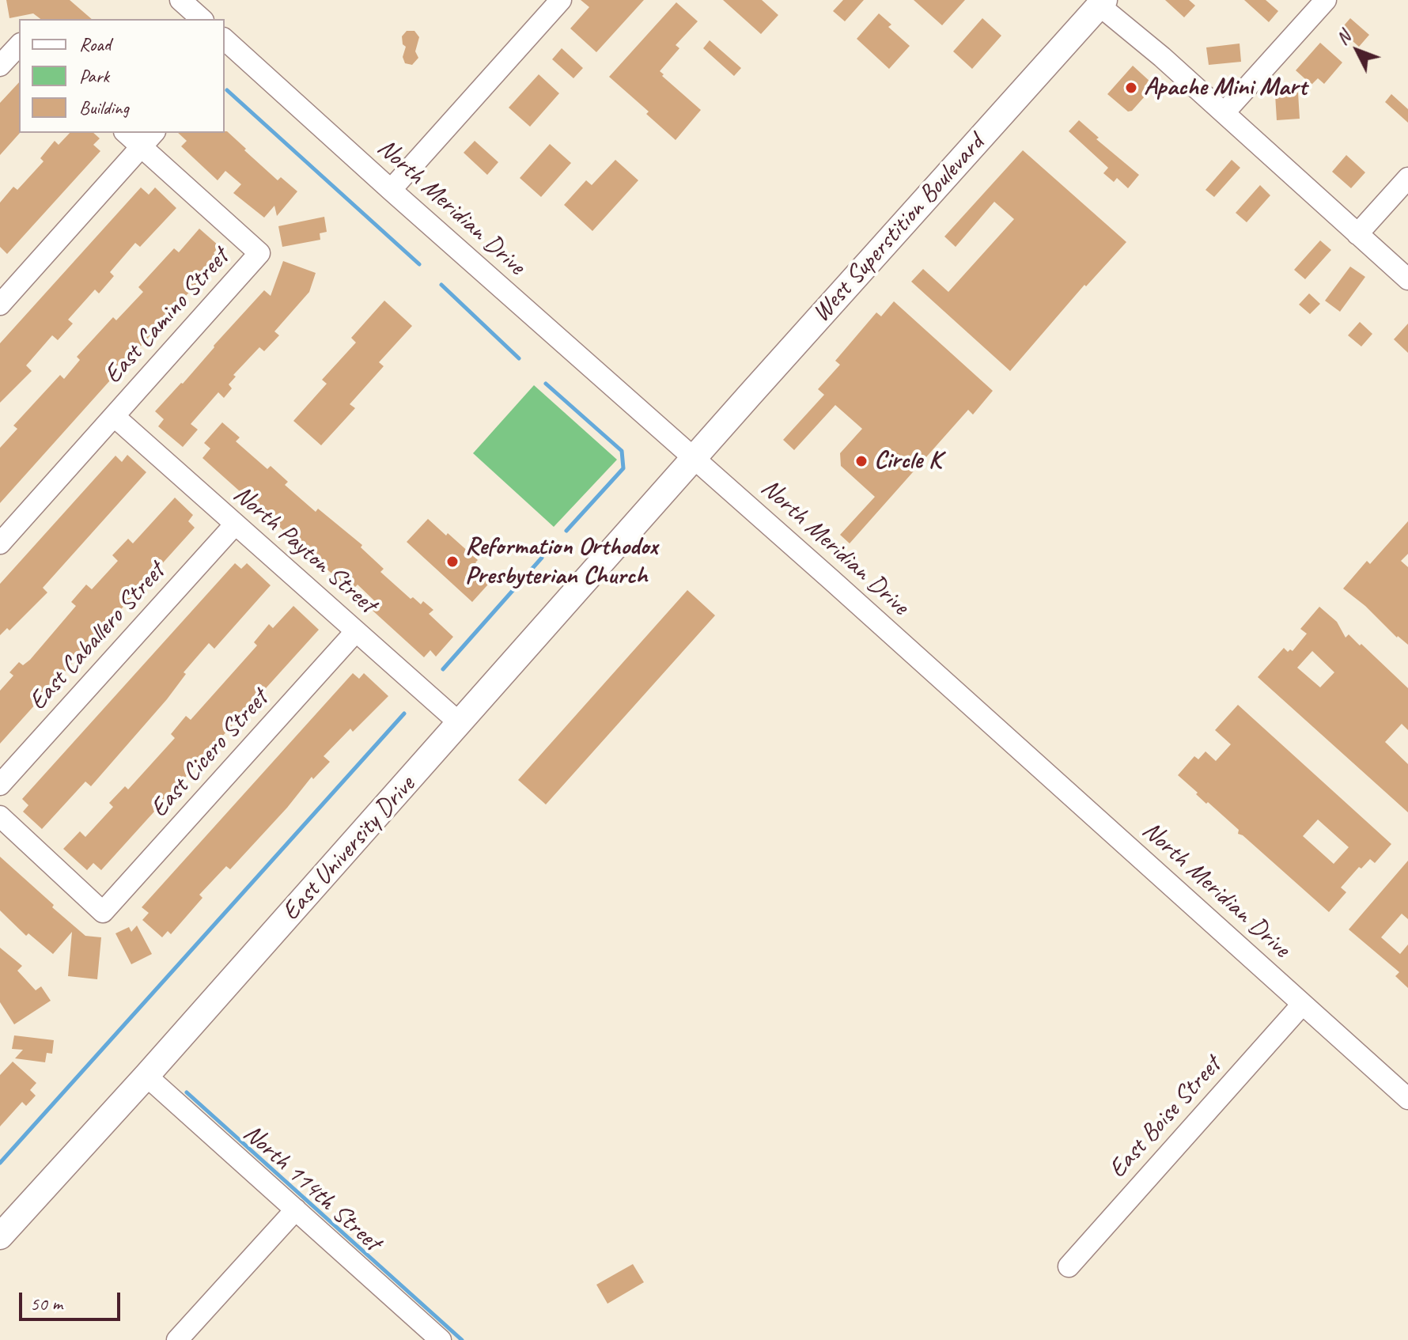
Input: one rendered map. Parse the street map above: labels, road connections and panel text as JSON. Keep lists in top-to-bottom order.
{
  "streets": {
    "main road": ["West Superstition Boulevard", "East University Drive"],
    "street": [
      "North Meridian Drive",
      "East Camino Street",
      "North Payton Street",
      "East Caballero Street",
      "East Cicero Street",
      "East Boise Street",
      "North 114th Street"
    ]
  },
  "crossings": [
    ["North Meridian Drive", "West Superstition Boulevard"],
    ["North Meridian Drive", "East University Drive"],
    ["North Meridian Drive", "East Boise Street"],
    ["West Superstition Boulevard", "East University Drive"],
    ["East Camino Street", "North Payton Street"],
    ["North Payton Street", "East Caballero Street"],
    ["North Payton Street", "East Cicero Street"],
    ["North Payton Street", "East University Drive"],
    ["East University Drive", "North 114th Street"]
  ],
  "places": ["Apache Mini Mart", "Circle K", "Reformation Orthodox Presbyterian Church"],
  "legend": ["Road", "Park", "Building"],
  "scale_bar": "50 m",
  "north": "top left"
}
